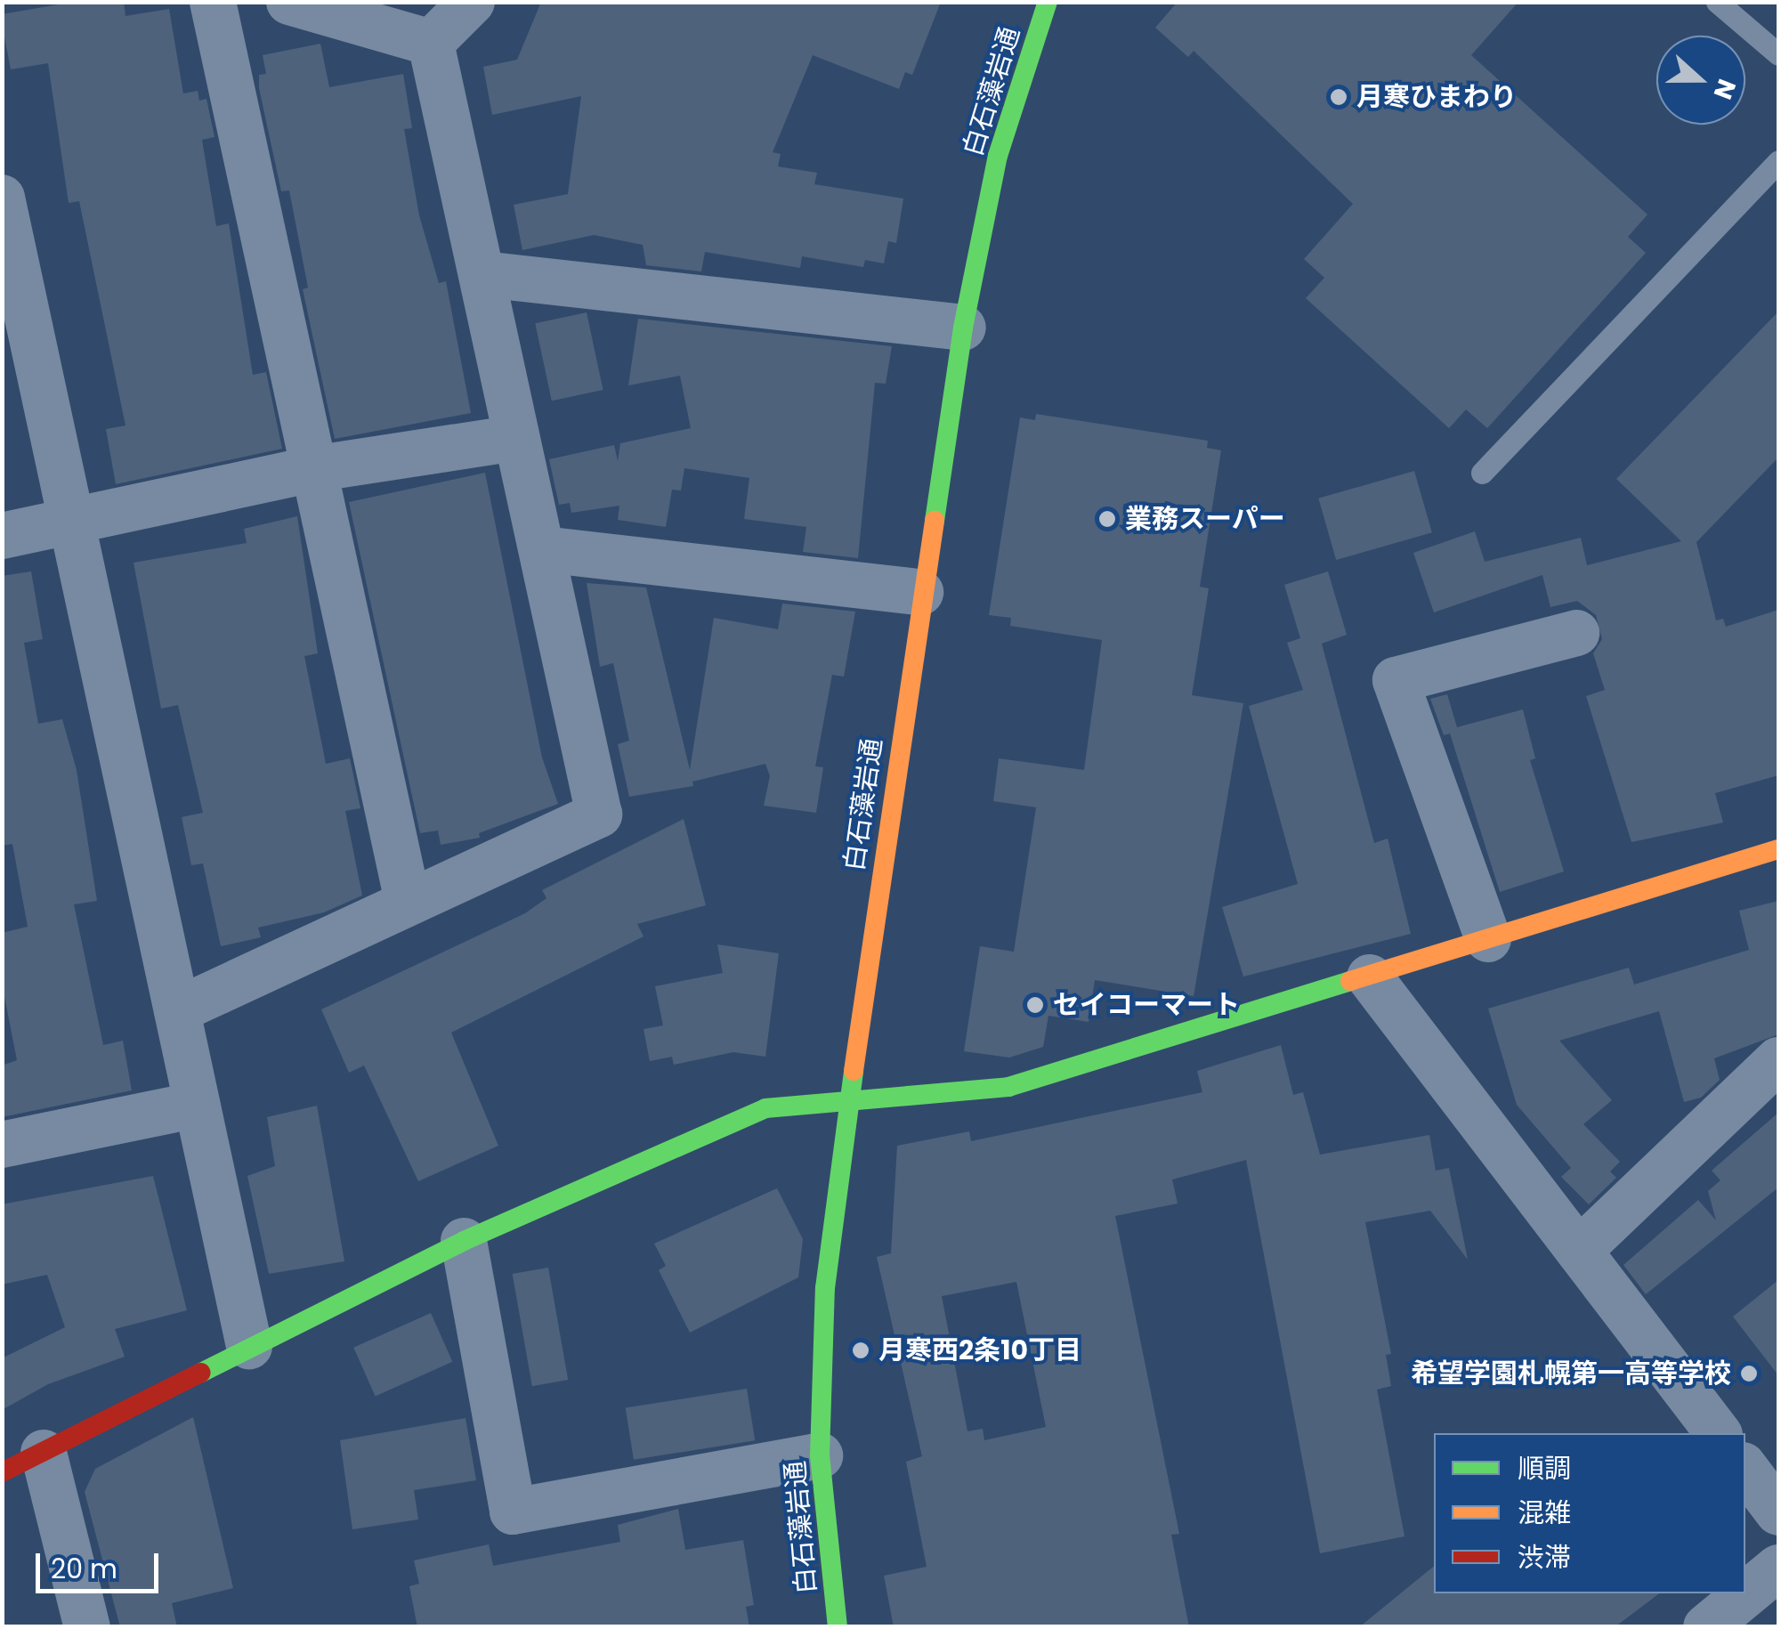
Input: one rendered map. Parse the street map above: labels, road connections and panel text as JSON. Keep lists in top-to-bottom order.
{
  "streets": {
    "street": ["白石藻岩通"]
  },
  "places": [
    "月寒ひまわり",
    "業務スーパー",
    "セイコーマート",
    "月寒西2条10丁目",
    "希望学園札幌第一高等学校"
  ],
  "legend": ["順調", "混雑", "渋滞"],
  "scale_bar": "20 m",
  "north": "right"
}
